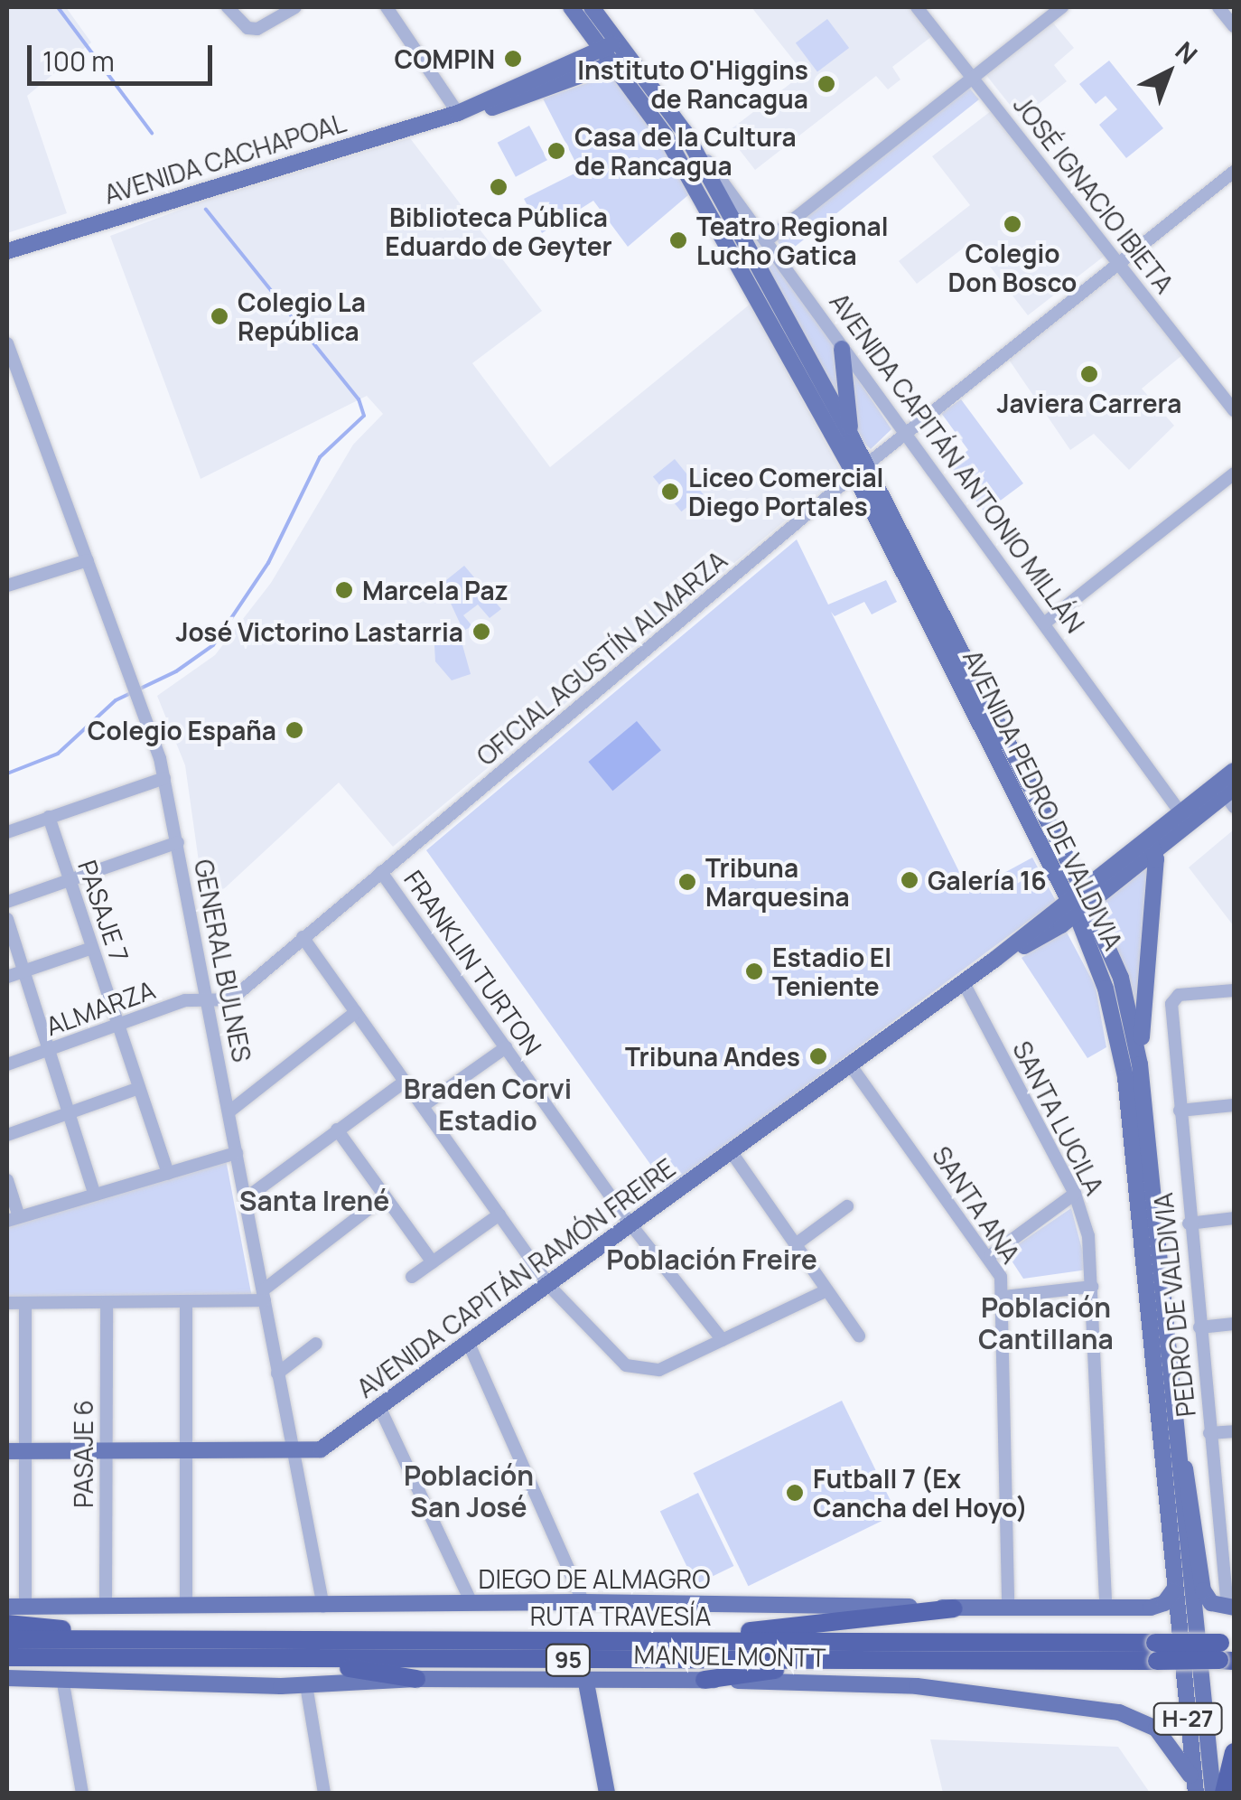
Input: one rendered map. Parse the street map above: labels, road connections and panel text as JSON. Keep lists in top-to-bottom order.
{
  "streets": {
    "highway": ["RUTA TRAVESÍA", "95"],
    "main road": [
      "AVENIDA CACHAPOAL",
      "AVENIDA CAPITÁN ANTONIO MILLÁN",
      "AVENIDA PEDRO DE VALDIVIA",
      "AVENIDA CAPITÁN RAMÓN FREIRE",
      "DIEGO DE ALMAGRO",
      "MANUEL MONTT",
      "H-27"
    ],
    "street": [
      "JOSÉ IGNACIO IBIETA",
      "OFICIAL AGUSTÍN ALMARZA",
      "PASAJE 7",
      "GENERAL BULNES",
      "FRANKLIN TURTON",
      "ALMARZA",
      "SANTA LUCILA",
      "SANTA ANA",
      "PEDRO DE VALDIVIA",
      "PASAJE 6"
    ]
  },
  "crossings": [
    ["AVENIDA CACHAPOAL", "AVENIDA CAPITÁN ANTONIO MILLÁN"],
    ["JOSÉ IGNACIO IBIETA", "OFICIAL AGUSTÍN ALMARZA"],
    ["AVENIDA CAPITÁN ANTONIO MILLÁN", "OFICIAL AGUSTÍN ALMARZA"],
    ["AVENIDA CAPITÁN ANTONIO MILLÁN", "AVENIDA PEDRO DE VALDIVIA"],
    ["AVENIDA CAPITÁN ANTONIO MILLÁN", "AVENIDA CAPITÁN RAMÓN FREIRE"],
    ["OFICIAL AGUSTÍN ALMARZA", "AVENIDA PEDRO DE VALDIVIA"],
    ["OFICIAL AGUSTÍN ALMARZA", "GENERAL BULNES"],
    ["OFICIAL AGUSTÍN ALMARZA", "FRANKLIN TURTON"],
    ["OFICIAL AGUSTÍN ALMARZA", "ALMARZA"],
    ["AVENIDA PEDRO DE VALDIVIA", "AVENIDA CAPITÁN RAMÓN FREIRE"],
    ["AVENIDA PEDRO DE VALDIVIA", "DIEGO DE ALMAGRO"],
    ["AVENIDA PEDRO DE VALDIVIA", "H-27"],
    ["PASAJE 7", "ALMARZA"],
    ["GENERAL BULNES", "ALMARZA"],
    ["GENERAL BULNES", "AVENIDA CAPITÁN RAMÓN FREIRE"],
    ["GENERAL BULNES", "DIEGO DE ALMAGRO"],
    ["FRANKLIN TURTON", "AVENIDA CAPITÁN RAMÓN FREIRE"],
    ["SANTA LUCILA", "AVENIDA CAPITÁN RAMÓN FREIRE"],
    ["SANTA LUCILA", "DIEGO DE ALMAGRO"],
    ["SANTA ANA", "AVENIDA CAPITÁN RAMÓN FREIRE"],
    ["SANTA ANA", "DIEGO DE ALMAGRO"],
    ["AVENIDA CAPITÁN RAMÓN FREIRE", "PASAJE 6"],
    ["PASAJE 6", "DIEGO DE ALMAGRO"],
    ["MANUEL MONTT", "H-27"]
  ],
  "districts": [
    "Braden Corvi Estadio",
    "Santa Irené",
    "Población Freire",
    "Población Cantillana",
    "Población San José"
  ],
  "places": [
    "COMPIN",
    "Instituto O'Higgins de Rancagua",
    "Casa de la Cultura de Rancagua",
    "Biblioteca Pública Eduardo de Geyter",
    "Colegio Don Bosco",
    "Teatro Regional Lucho Gatica",
    "Colegio La República",
    "Javiera Carrera",
    "Liceo Comercial Diego Portales",
    "Marcela Paz",
    "José Victorino Lastarria",
    "Colegio España",
    "Galería 16",
    "Tribuna Marquesina",
    "Estadio El Teniente",
    "Tribuna Andes",
    "Futball 7 (Ex Cancha del Hoyo)"
  ],
  "scale_bar": "100 m",
  "north": "top right"
}
